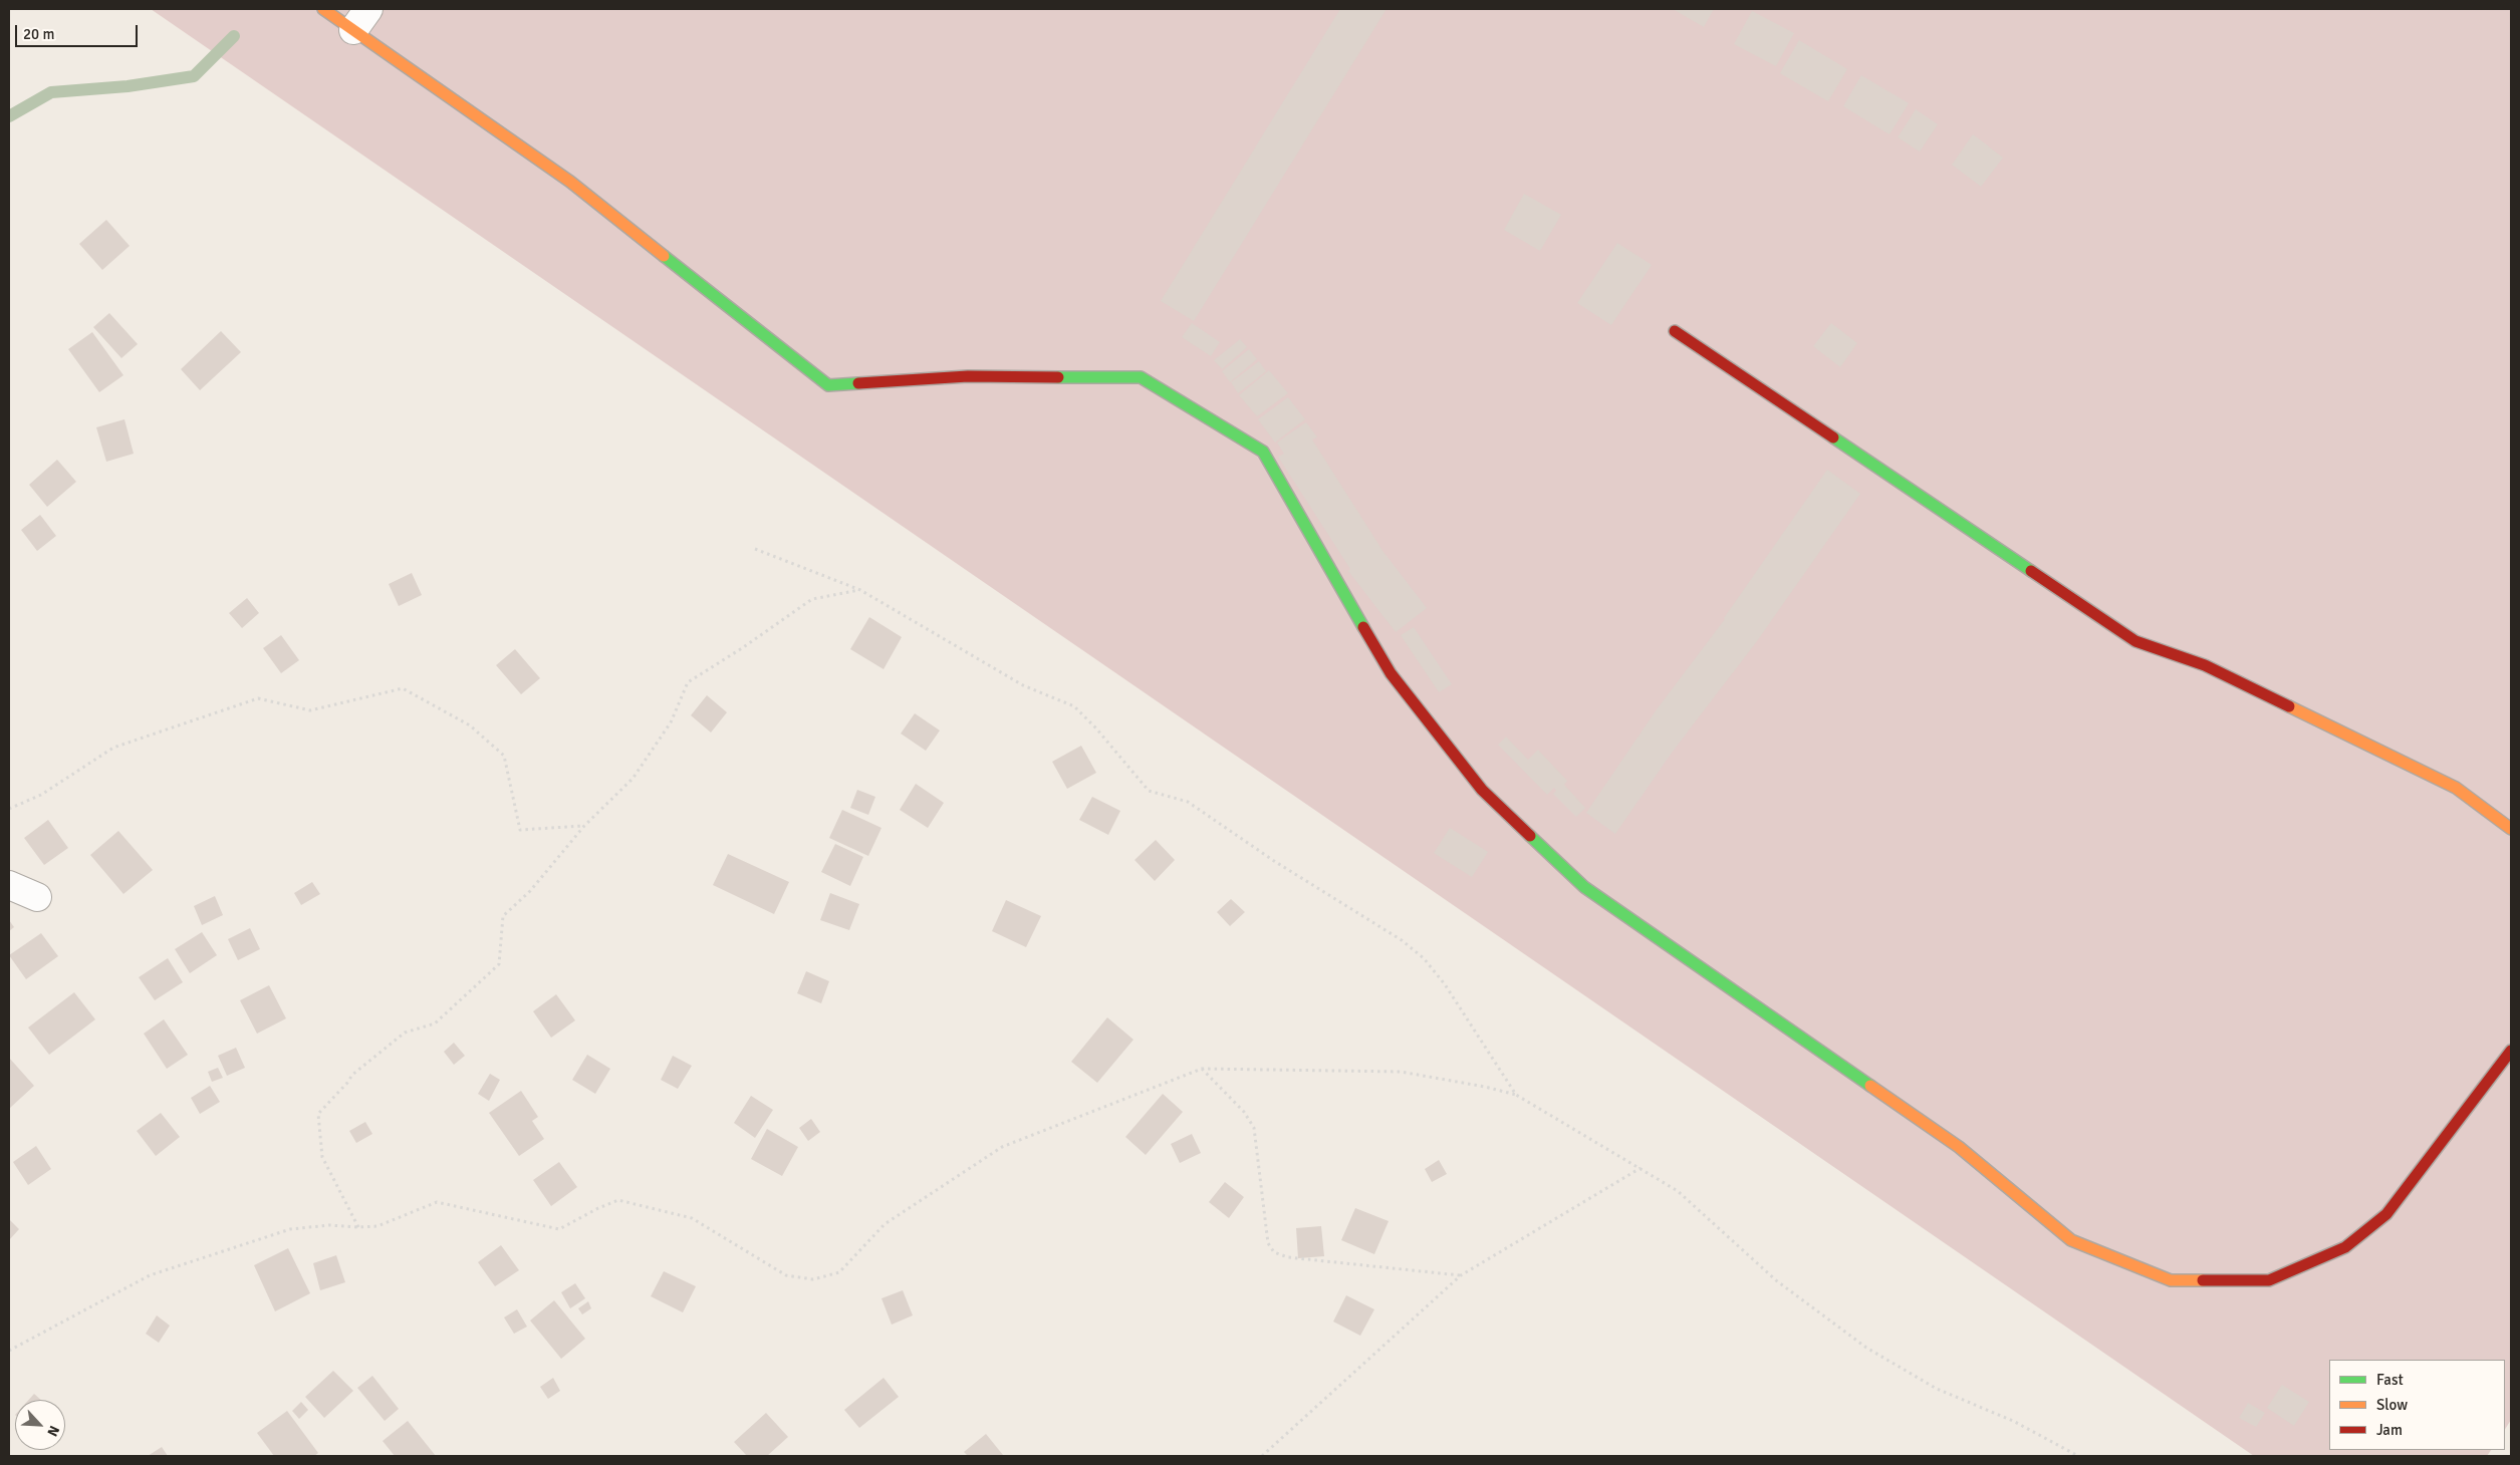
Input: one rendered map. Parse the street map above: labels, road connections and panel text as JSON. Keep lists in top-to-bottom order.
{
  "legend": ["Fast", "Slow", "Jam"],
  "scale_bar": "20 m",
  "north": "bottom right"
}
